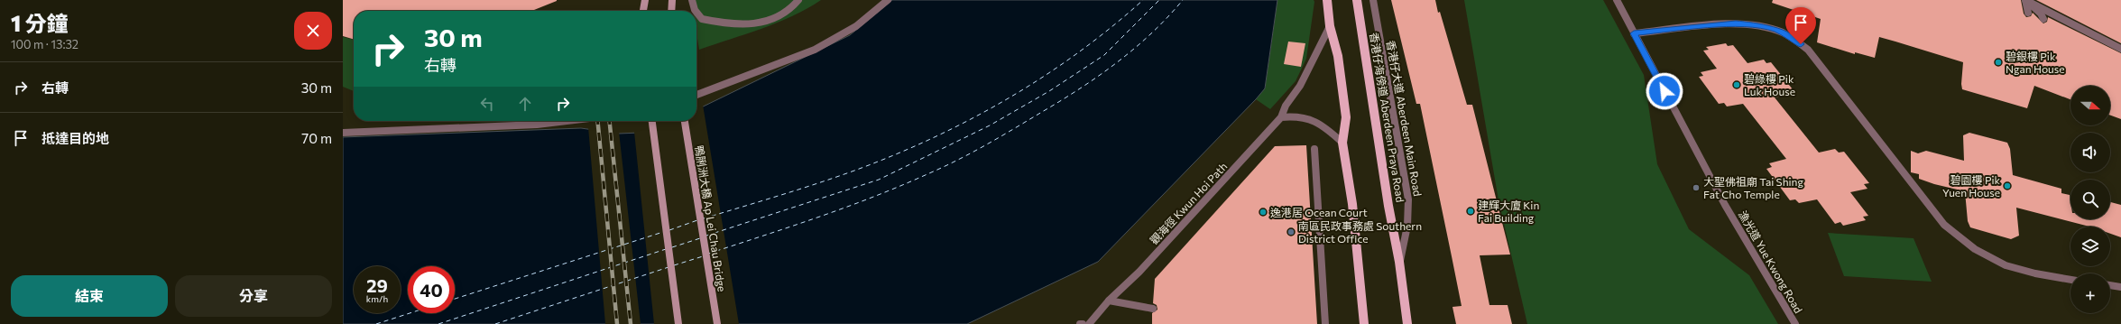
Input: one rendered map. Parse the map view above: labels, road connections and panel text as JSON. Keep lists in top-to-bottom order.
{
  "streets": {
    "main road": ["香港仔海傍道 Aberdeen Praya Road", "鴨脷洲大橋 Ap Lei Chau Bridge"],
    "street": ["香港仔大道 Aberdeen Main Road", "觀海徑 Kwun Hoi Path", "漁光道 Yue Kwong Road"]
  },
  "crossings": [
    ["香港仔海傍道 Aberdeen Praya Road", "香港仔大道 Aberdeen Main Road"]
  ],
  "places": [
    "碧銀樓 Pik Ngan House",
    "碧綠樓 Pik Luk House",
    "碧園樓 Pik Yuen House",
    "大聖佛祖廟 Tai Shing Fat Cho Temple",
    "建輝大廈 Kin Fai Building",
    "逸港居 Ocean Court",
    "南區民政事務處 Southern District Office"
  ],
  "north": "right",
  "page": {
    "heading": ["1 分鐘", "100 m · 13:32"],
    "turn": ["30 m", "右轉"],
    "list": [
      {
        "name": "右轉",
        "value": "30 m"
      },
      {
        "name": "抵達目的地",
        "value": "70 m"
      }
    ],
    "map_buttons": "+",
    "speed": "29 km/h",
    "limit": "40",
    "buttons": ["結束", "分享"]
  }
}
